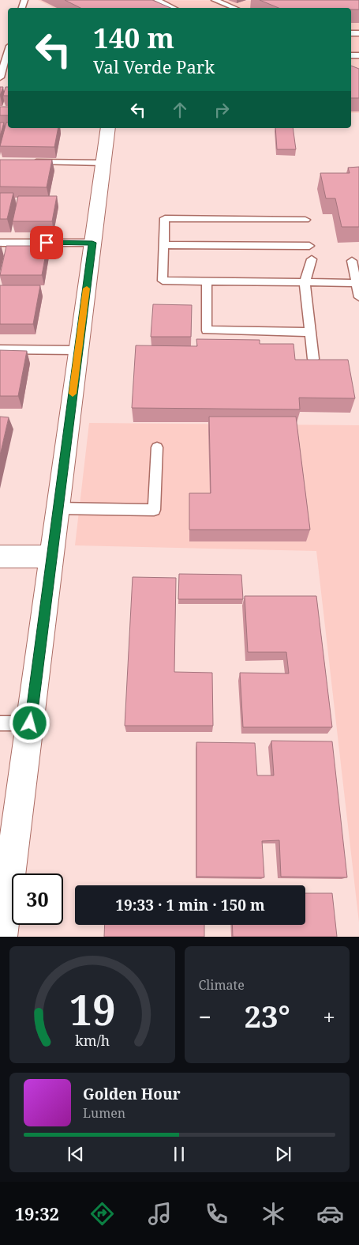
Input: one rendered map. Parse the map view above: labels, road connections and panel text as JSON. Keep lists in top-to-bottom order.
{
  "page": {
    "turn": ["140 m", "Val Verde Park"],
    "limit": "30",
    "trip": "19:33 · 1 min · 150 m",
    "tile": "Climate",
    "heat": ["−", "23°", "+"],
    "song": ["Golden Hour", "Lumen"],
    "tabs": "19:32",
    "gauge": ["19", "km/h"]
  }
}
